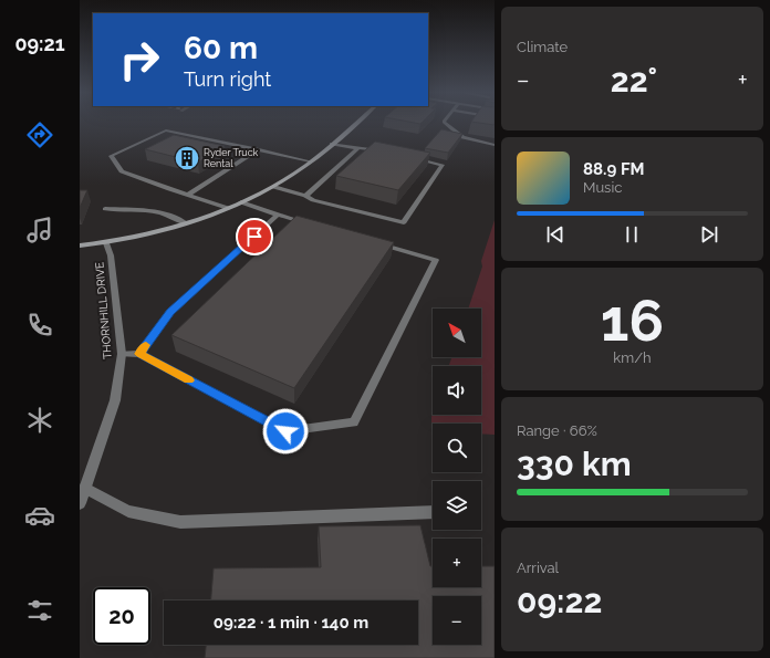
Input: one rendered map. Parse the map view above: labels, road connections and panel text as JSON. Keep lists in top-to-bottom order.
{
  "streets": {
    "street": ["THORNHILL DRIVE"]
  },
  "places": {
    "building": ["Ryder Truck Rental"]
  },
  "north": "top left",
  "page": {
    "tabs": "09:21",
    "tile": [
      "Climate",
      ["16", "km/h"],
      ["Range · 66%", "330 km"],
      ["Arrival", "09:22"]
    ],
    "turn": ["60 m", "Turn right"],
    "heat": ["−", "22°", "+"],
    "song": ["88.9 FM", "Music"],
    "map_buttons": ["+", "−"],
    "limit": "20",
    "trip": "09:22 · 1 min · 140 m"
  }
}
